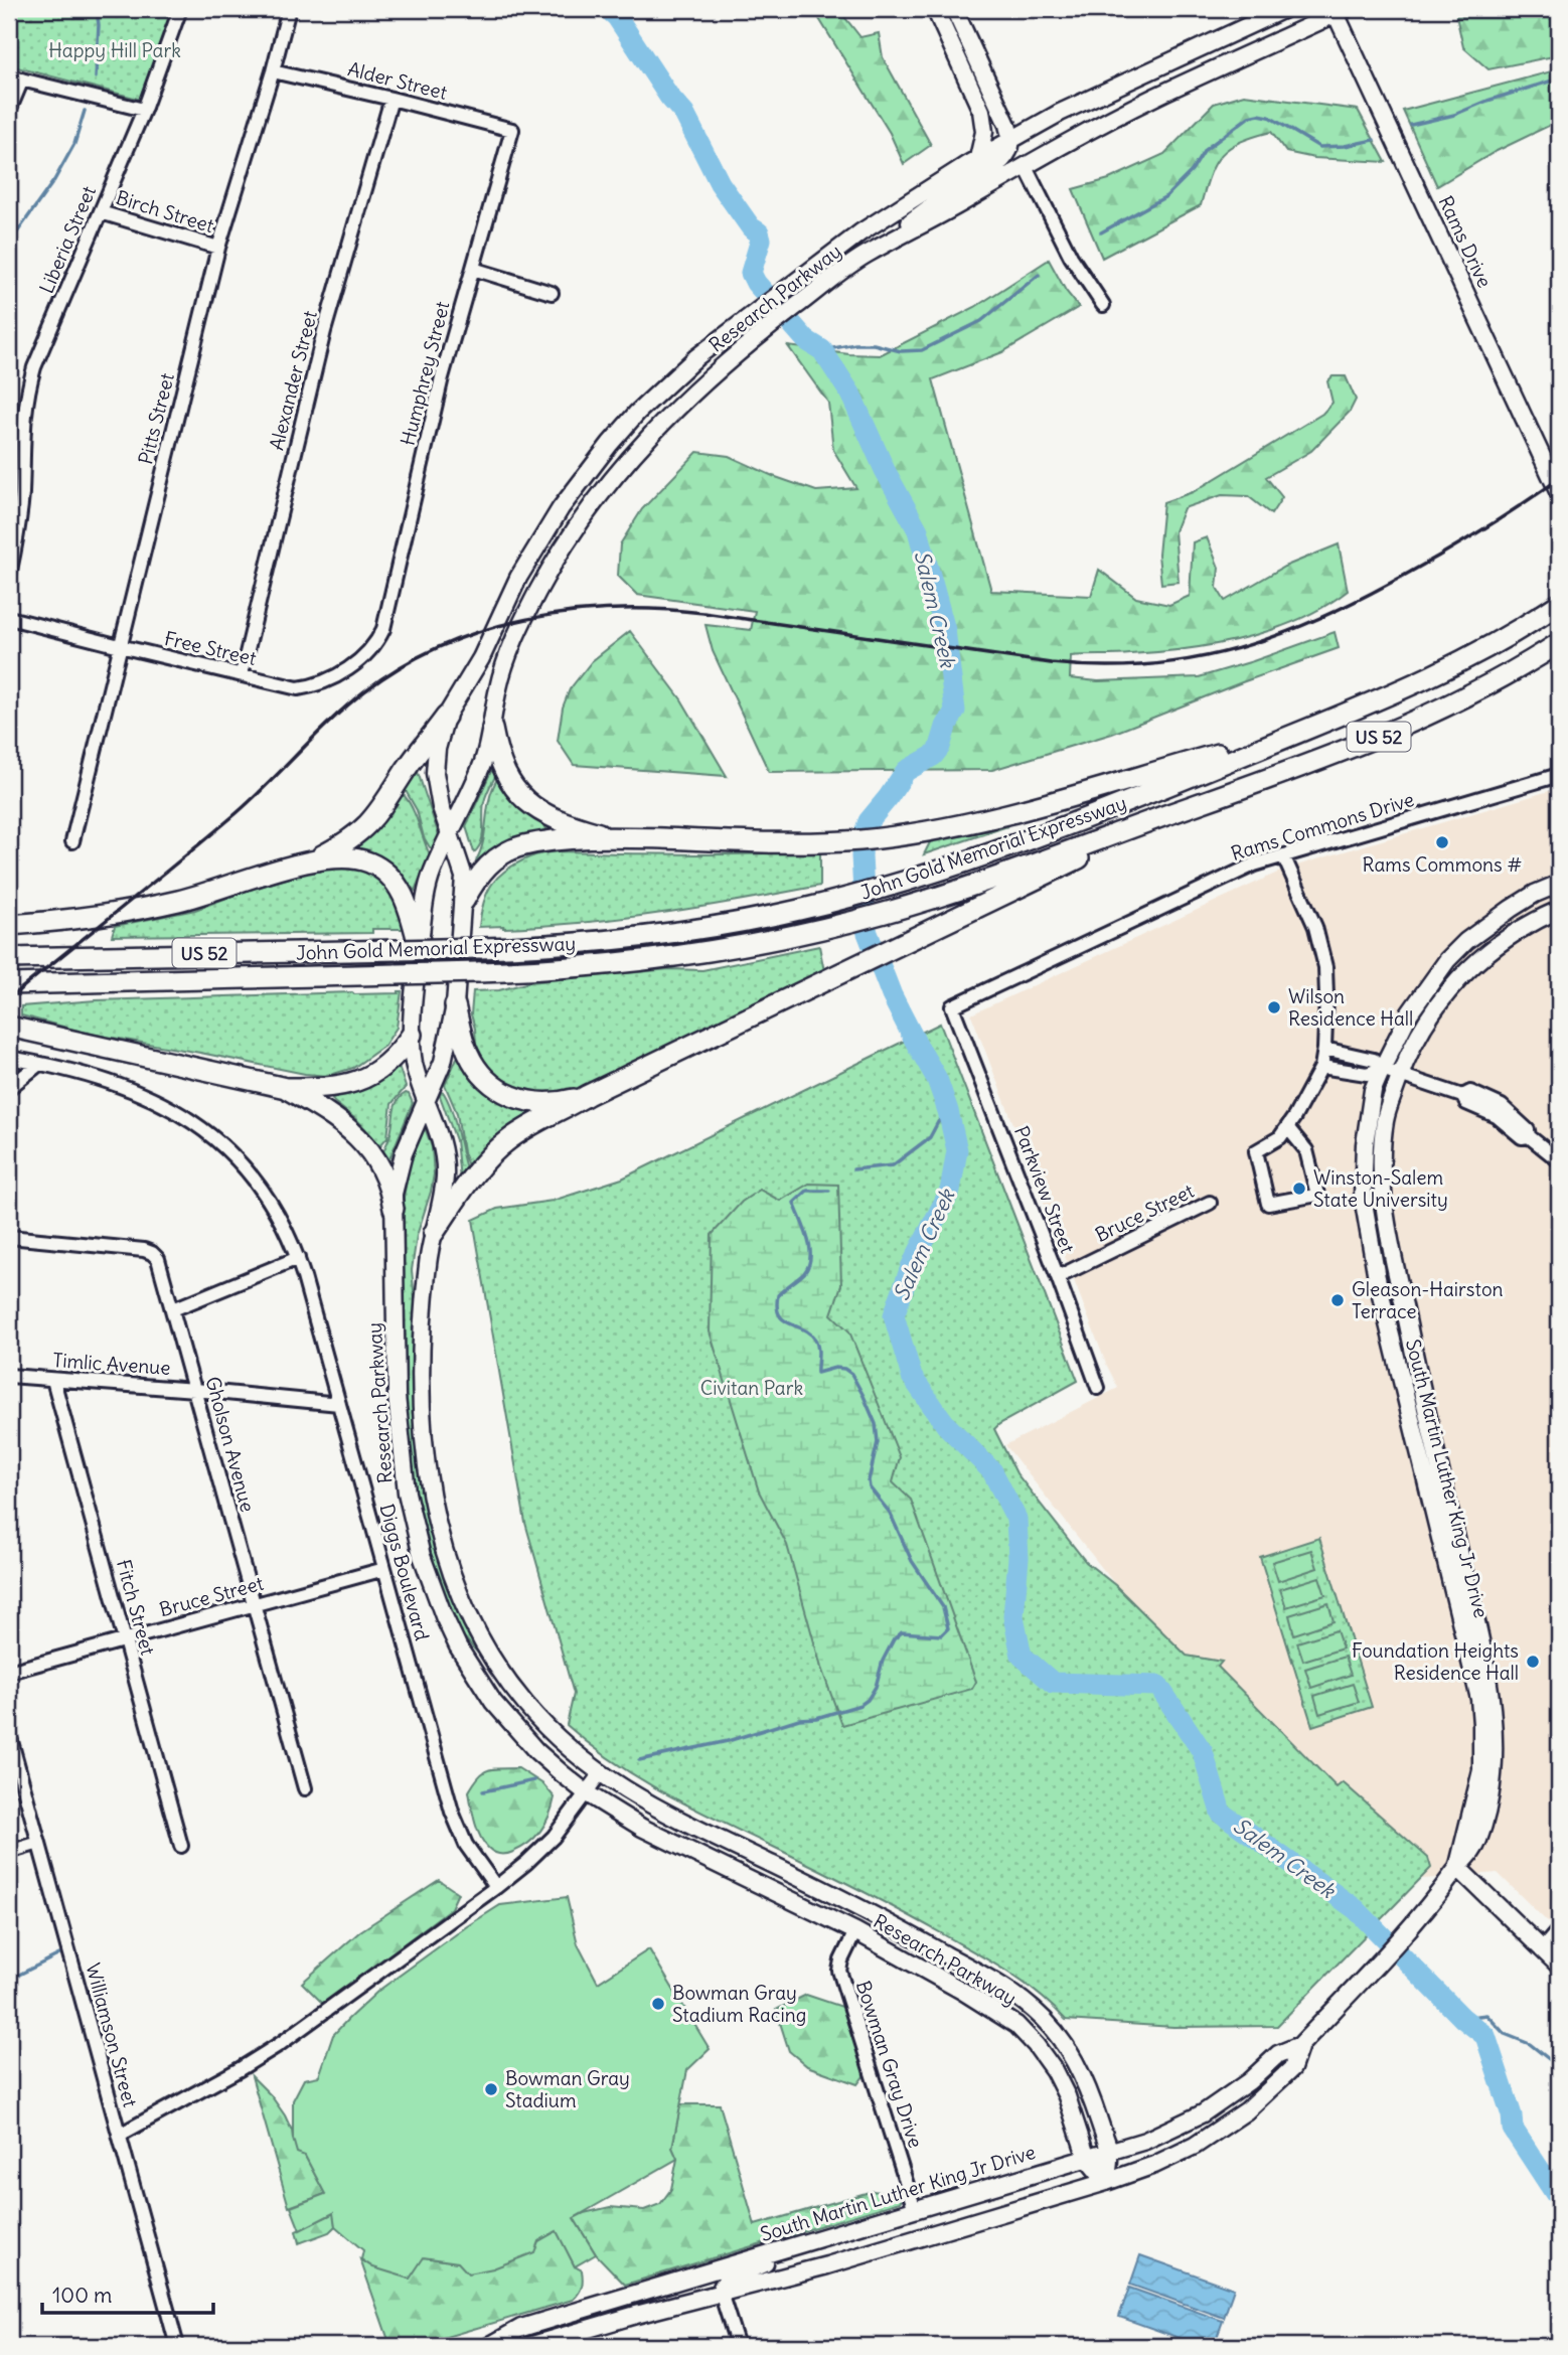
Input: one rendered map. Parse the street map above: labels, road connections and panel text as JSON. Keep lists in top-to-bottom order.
{
  "streets": {
    "highway": ["US 52", "John Gold Memorial Expressway"],
    "main road": ["Rams Drive", "Research Parkway", "South Martin Luther King Jr Drive"],
    "street": [
      "Alder Street",
      "Birch Street",
      "Liberia Street",
      "Humphrey Street",
      "Alexander Street",
      "Pitts Street",
      "Free Street",
      "Rams Commons Drive",
      "Parkview Street",
      "Bruce Street",
      "Timlic Avenue",
      "Gholson Avenue",
      "Diggs Boulevard",
      "Fitch Street",
      "Williamson Street",
      "Bowman Gray Drive"
    ]
  },
  "crossings": [
    ["Alder Street", "Humphrey Street"],
    ["Alder Street", "Alexander Street"],
    ["Alder Street", "Pitts Street"],
    ["Birch Street", "Liberia Street"],
    ["Birch Street", "Pitts Street"],
    ["Rams Drive", "Research Parkway"],
    ["Research Parkway", "South Martin Luther King Jr Drive"],
    ["Research Parkway", "Bowman Gray Drive"],
    ["Humphrey Street", "Free Street"],
    ["Alexander Street", "Free Street"],
    ["Pitts Street", "Free Street"],
    ["Rams Commons Drive", "Parkview Street"],
    ["Parkview Street", "Bruce Street"],
    ["Bruce Street", "Gholson Avenue"],
    ["Bruce Street", "Diggs Boulevard"],
    ["Bruce Street", "Fitch Street"],
    ["Timlic Avenue", "Gholson Avenue"],
    ["Timlic Avenue", "Diggs Boulevard"],
    ["Timlic Avenue", "Fitch Street"],
    ["South Martin Luther King Jr Drive", "Bowman Gray Drive"]
  ],
  "water": ["Salem Creek"],
  "parks": ["Happy Hill Park", "Civitan Park"],
  "places": [
    "Rams Commons #",
    "Wilson Residence Hall",
    "Winston-Salem State University",
    "Gleason-Hairston Terrace",
    "Foundation Heights Residence Hall",
    "Bowman Gray Stadium Racing",
    "Bowman Gray Stadium"
  ],
  "scale_bar": "100 m"
}
